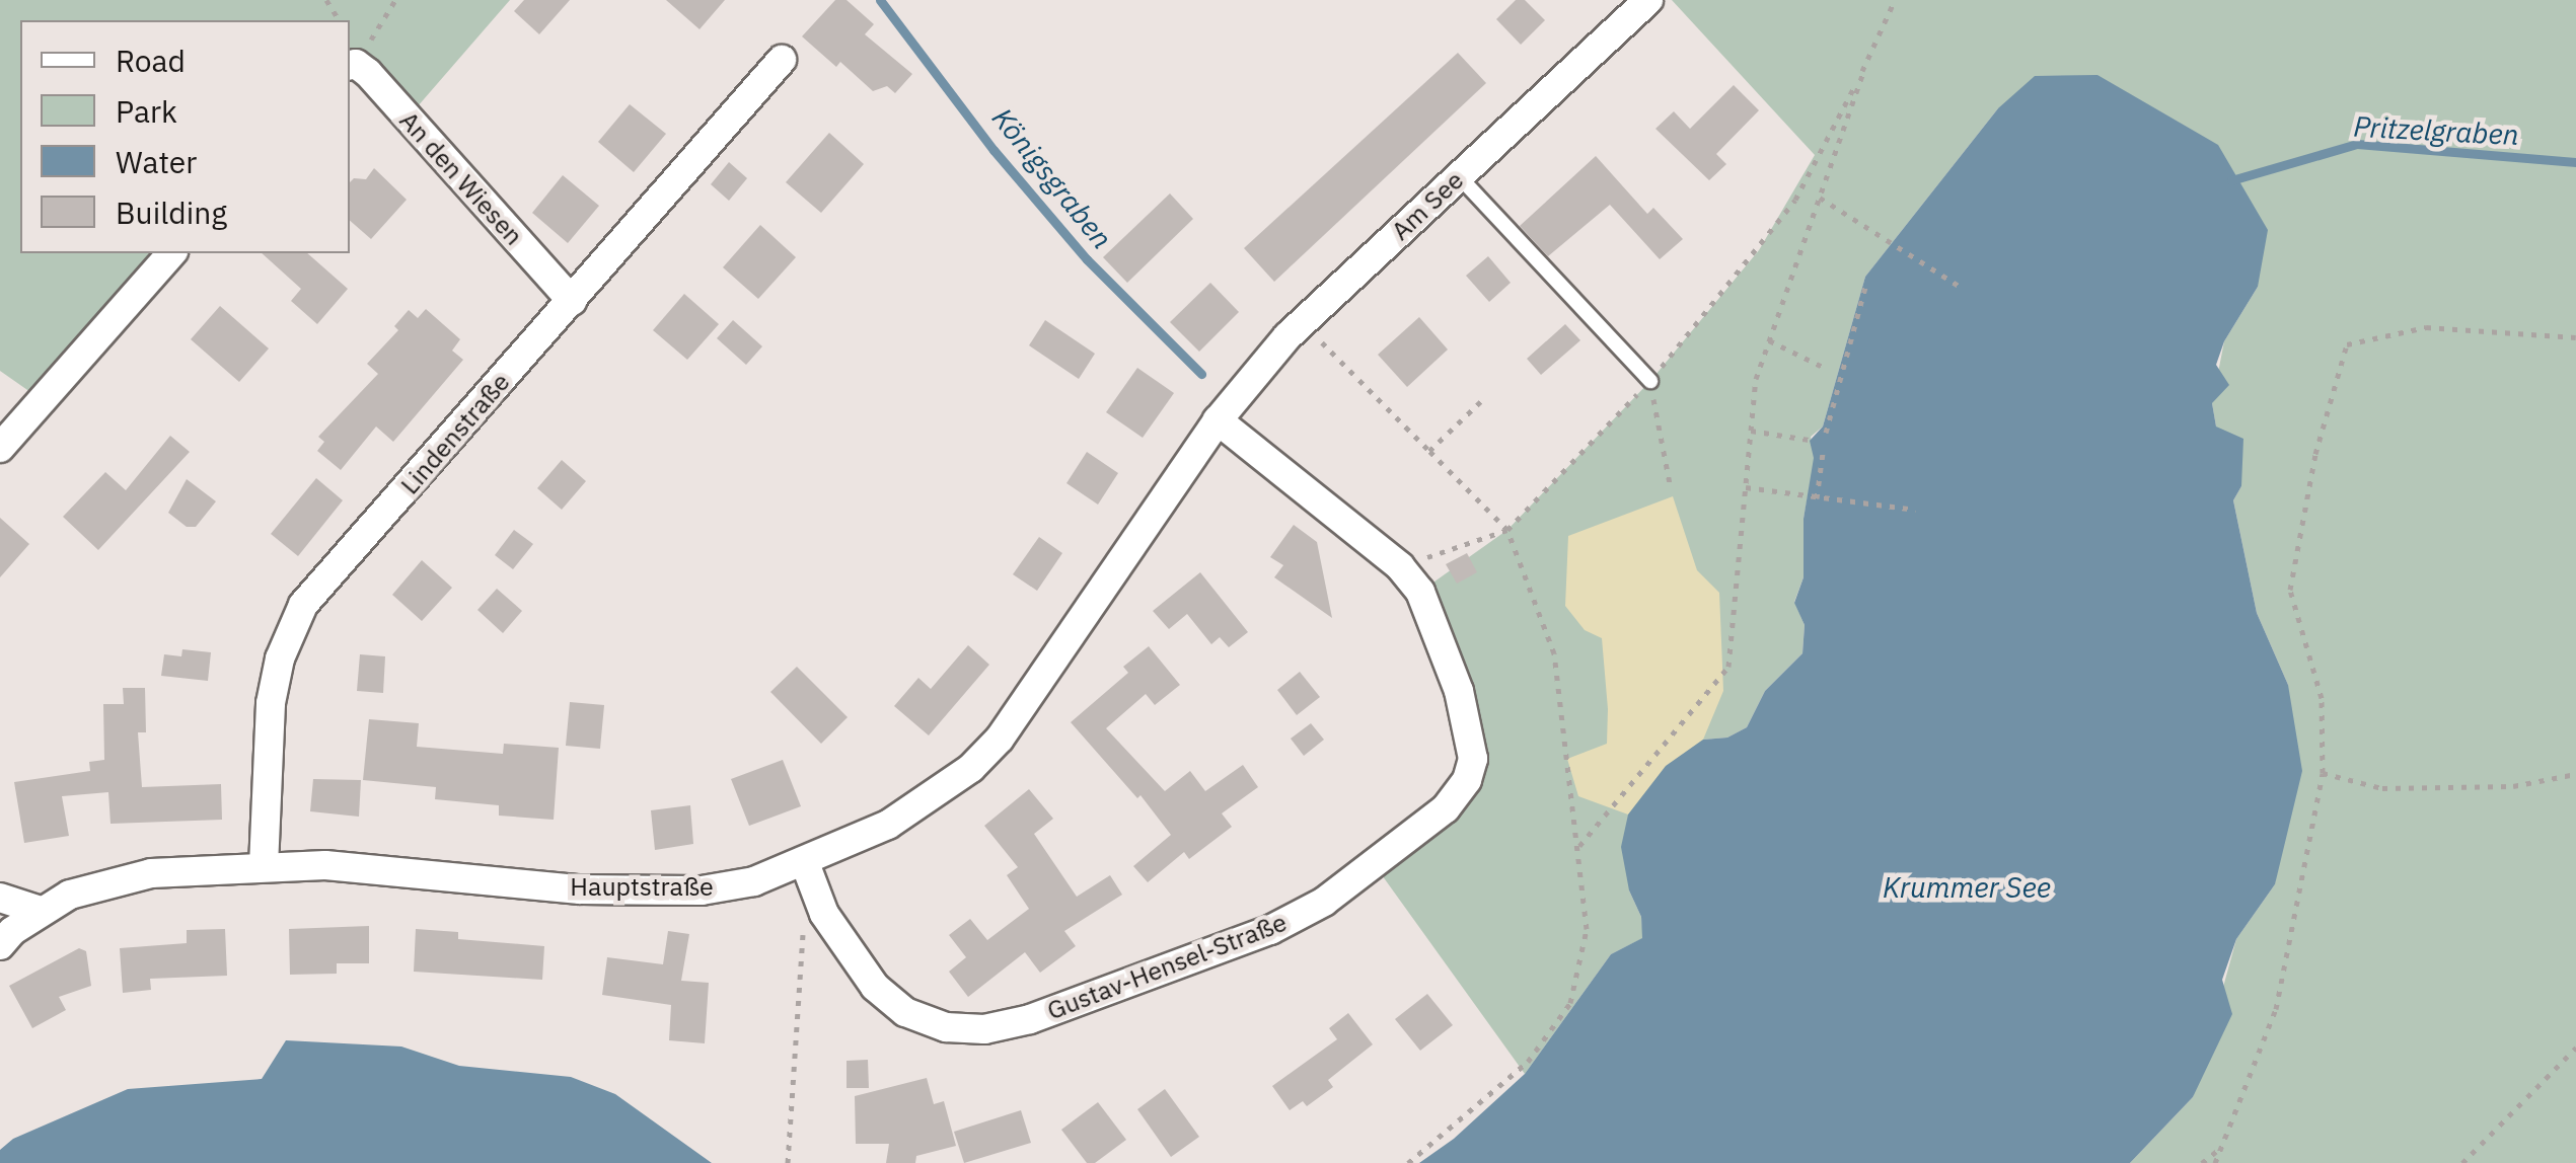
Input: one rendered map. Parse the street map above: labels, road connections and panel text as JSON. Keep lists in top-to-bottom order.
{
  "streets": {
    "street": [
      "An den Wiesen",
      "Am See",
      "Lindenstraße",
      "Hauptstraße",
      "Gustav-Hensel-Straße"
    ]
  },
  "crossings": [
    ["An den Wiesen", "Lindenstraße"],
    ["Am See", "Hauptstraße"],
    ["Am See", "Gustav-Hensel-Straße"],
    ["Lindenstraße", "Hauptstraße"],
    ["Hauptstraße", "Gustav-Hensel-Straße"]
  ],
  "water": ["Pritzelgraben", "Königsgraben", "Krummer See"],
  "legend": [
    "Road",
    "Park",
    "Water",
    "Building"
  ]
}
